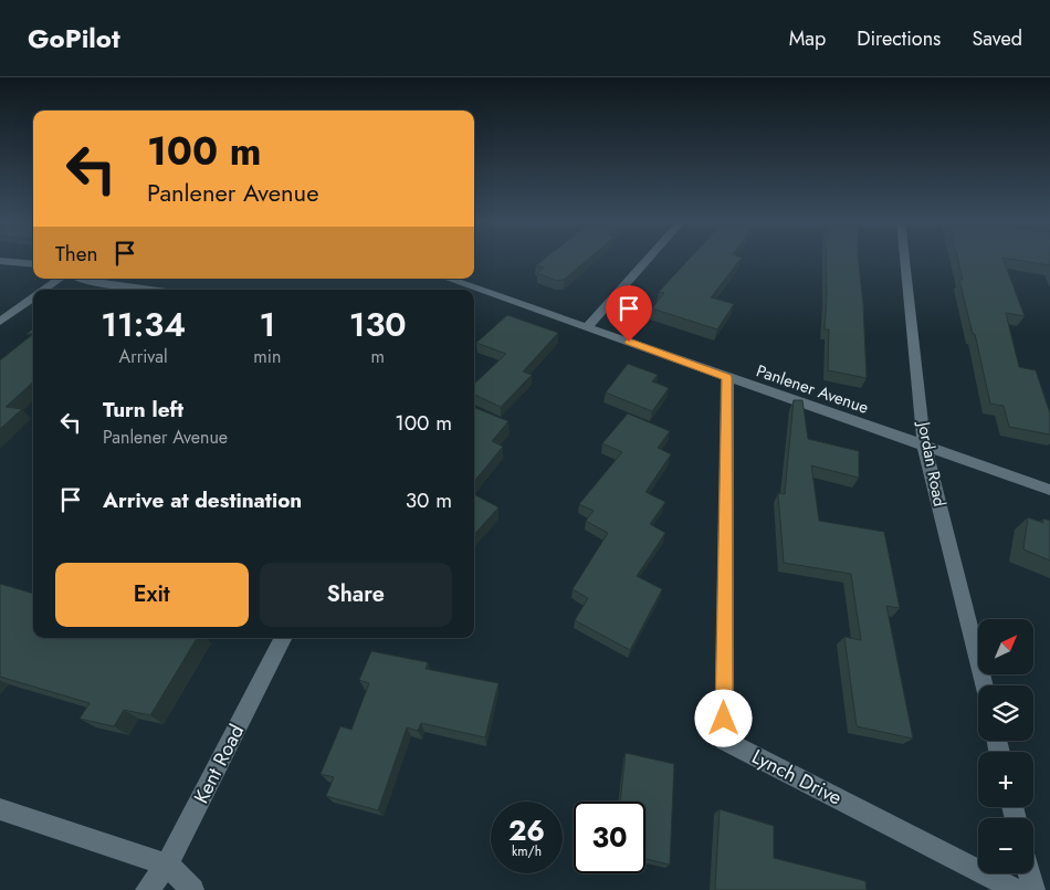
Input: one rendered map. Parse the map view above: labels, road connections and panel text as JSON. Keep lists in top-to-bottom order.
{
  "streets": {
    "street": [
      "Panlener Avenue",
      "Jordan Road",
      "Kent Road",
      "Lynch Drive"
    ]
  },
  "crossings": [
    ["Panlener Avenue", "Jordan Road"],
    ["Panlener Avenue", "Lynch Drive"]
  ],
  "north": "top right",
  "page": {
    "header": "GoPilot",
    "nav": ["Map", "Directions", "Saved"],
    "turn": ["100 m", "Panlener Avenue"],
    "then": "Then",
    "eta": [
      "11:34",
      "Arrival",
      "1",
      "min",
      "130",
      "m"
    ],
    "list": [
      {
        "name": "Turn left",
        "note": "Panlener Avenue",
        "value": "100 m"
      },
      {
        "name": "Arrive at destination",
        "value": "30 m"
      }
    ],
    "buttons": ["Exit", "Share"],
    "map_buttons": ["+", "−"],
    "speed": "26 km/h",
    "limit": "30"
  }
}
